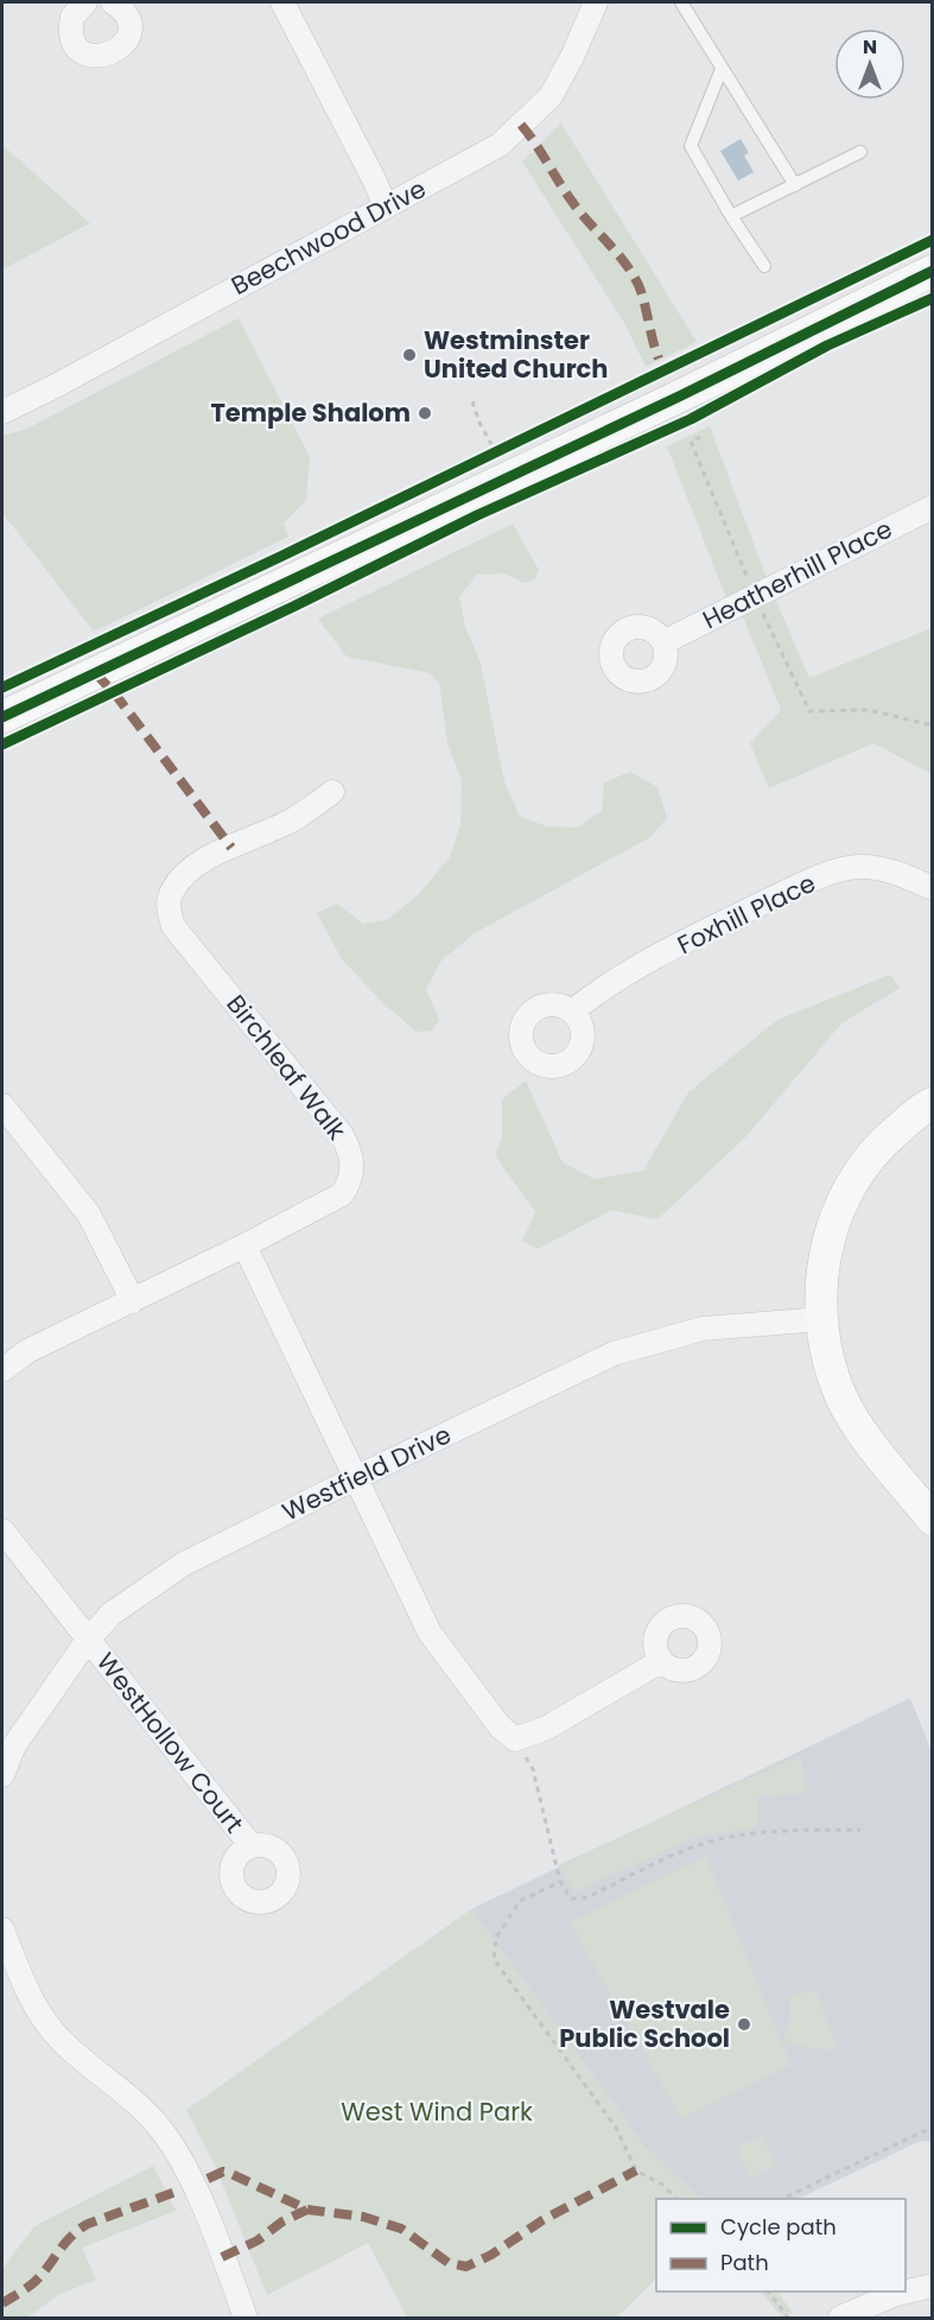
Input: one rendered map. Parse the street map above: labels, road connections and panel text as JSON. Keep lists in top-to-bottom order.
{
  "streets": {
    "street": [
      "Beechwood Drive",
      "Heatherhill Place",
      "Foxhill Place",
      "Birchleaf Walk",
      "Westfield Drive",
      "WestHollow Court"
    ]
  },
  "crossings": [
    ["Westfield Drive", "WestHollow Court"]
  ],
  "parks": ["West Wind Park"],
  "places": ["Westminster United Church", "Temple Shalom", "Westvale Public School"],
  "legend": ["Cycle path", "Path"],
  "north": "top"
}
